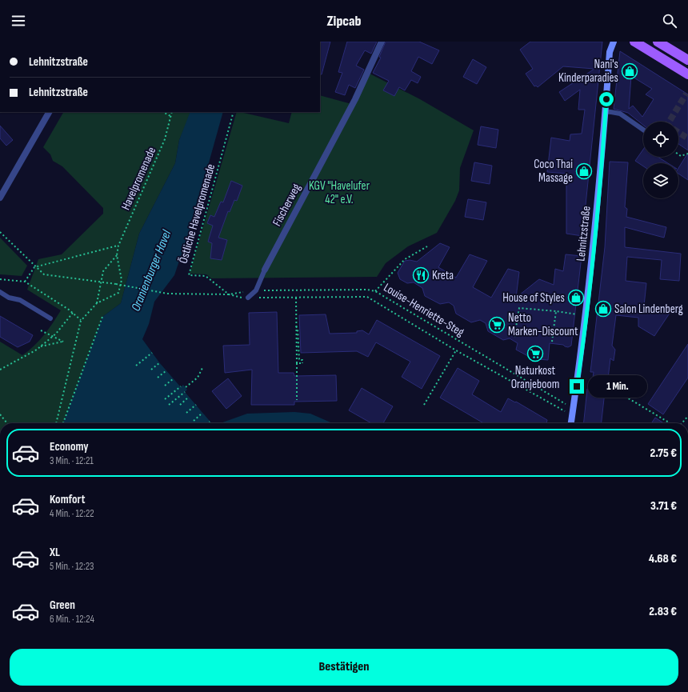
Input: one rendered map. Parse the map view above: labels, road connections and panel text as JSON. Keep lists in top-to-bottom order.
{
  "streets": {
    "main road": ["Lehnitzstraße"],
    "street": ["Fischerweg"],
    "path": ["Havelpromenade", "Östliche Havelpromenade", "Louise-Henriette-Steg"]
  },
  "crossings": [
    ["Östliche Havelpromenade", "Louise-Henriette-Steg"],
    ["Lehnitzstraße", "Louise-Henriette-Steg"]
  ],
  "water": ["Oranienburger Havel"],
  "parks": ["KGV \"Havelufer 42\" e.V."],
  "places": {
    "shop": [
      "Nani's Kinderparadies",
      "Coco Thai Massage",
      "House of Styles",
      "Salon Lindenberg"
    ],
    "restaurant": ["Kreta"],
    "supermarket": ["Netto Marken-Discount", "Naturkost Oranjeboom"]
  },
  "page": {
    "header": "Zipcab",
    "banner": ["Lehnitzstraße", "Lehnitzstraße"],
    "bubble": "1 Min.",
    "list": [
      {
        "name": "Economy",
        "note": "3 Min. · 12:21",
        "value": "2.75 €"
      },
      {
        "name": "Komfort",
        "note": "4 Min. · 12:22",
        "value": "3.71 €"
      },
      {
        "name": "XL",
        "note": "5 Min. · 12:23",
        "value": "4.68 €"
      },
      {
        "name": "Green",
        "note": "6 Min. · 12:24",
        "value": "2.83 €"
      }
    ],
    "buttons": "Bestätigen"
  }
}
